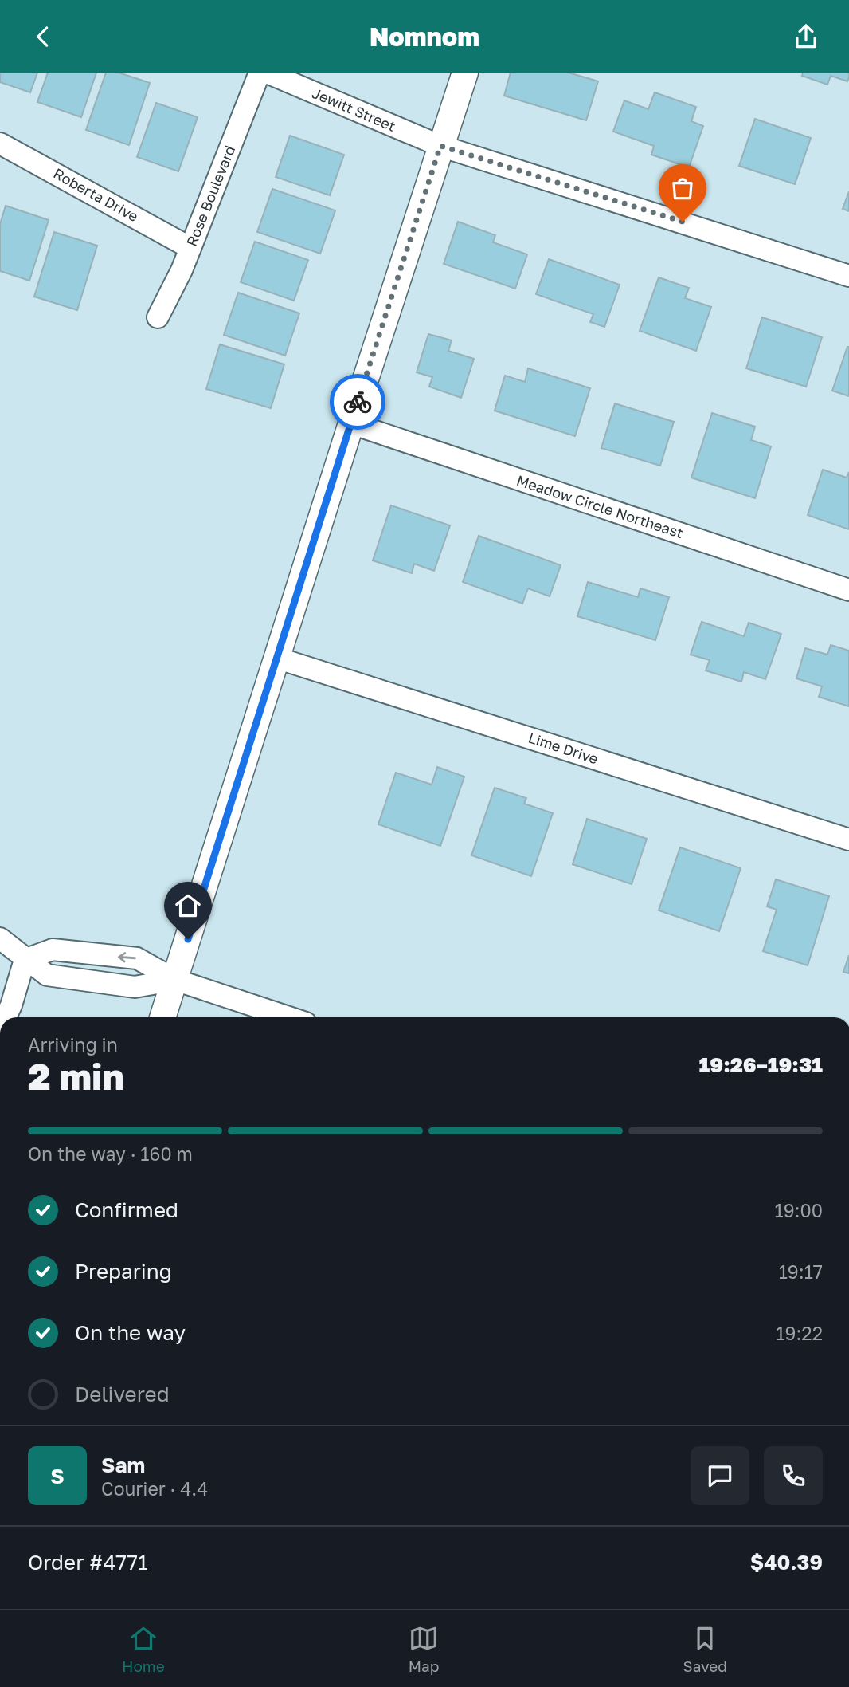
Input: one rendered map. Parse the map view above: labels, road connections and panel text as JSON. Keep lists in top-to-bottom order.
{
  "streets": {
    "street": [
      "Jewitt Street",
      "Roberta Drive",
      "Rose Boulevard",
      "Meadow Circle Northeast",
      "Lime Drive"
    ]
  },
  "crossings": [
    ["Roberta Drive", "Rose Boulevard"]
  ],
  "page": {
    "header": "Nomnom",
    "heading": ["2 min", "Arriving in", "19:26–19:31"],
    "panel": [
      "Sam",
      "Courier · 4.4",
      "Order #4771",
      "$40.39"
    ],
    "bar": "On the way · 160 m",
    "list": [
      ["Confirmed", "19:00"],
      ["Preparing", "19:17"],
      ["On the way", "19:22"],
      "Delivered"
    ],
    "round": "S",
    "tabs": ["Home", "Map", "Saved"]
  }
}
